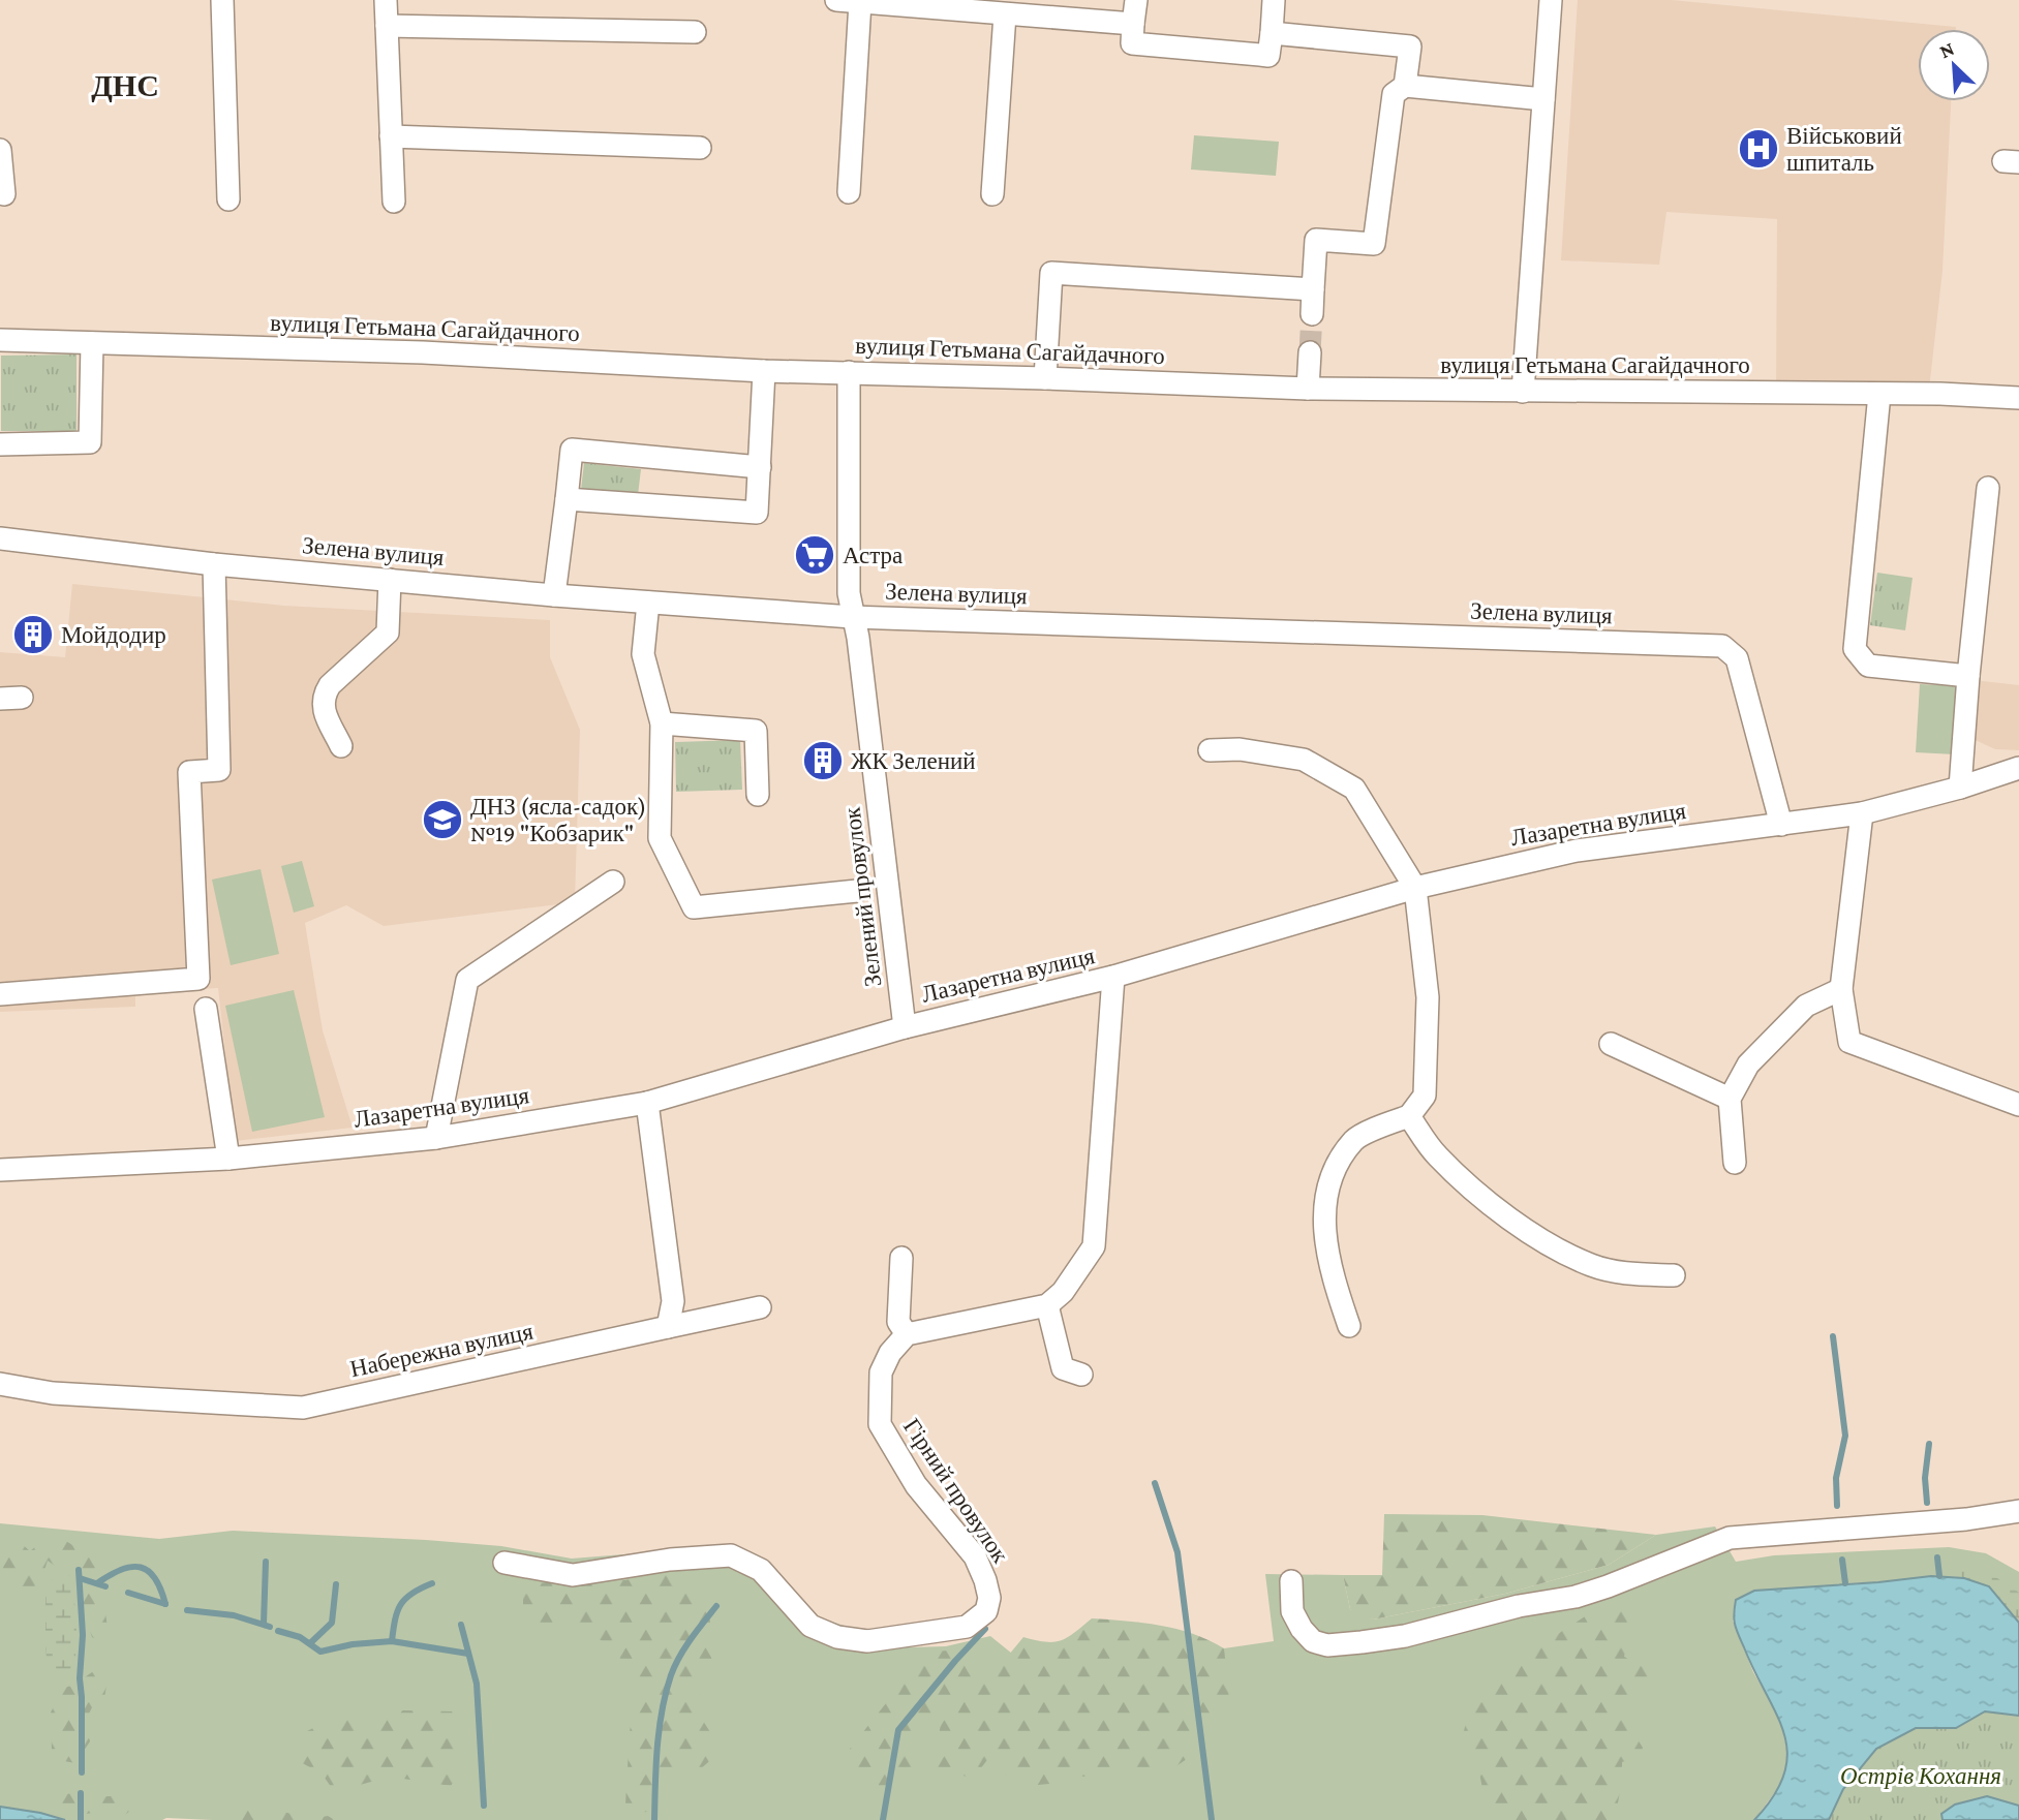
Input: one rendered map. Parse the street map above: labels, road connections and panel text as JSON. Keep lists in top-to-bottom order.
{
  "streets": {
    "street": [
      "вулиця Гетьмана Сагайдачного",
      "Зелена вулиця",
      "Лазаретна вулиця",
      "Зелений провулок",
      "Набережна вулиця",
      "Гірний провулок"
    ]
  },
  "crossings": [
    ["вулиця Гетьмана Сагайдачного", "Зелений провулок"],
    ["Зелена вулиця", "Лазаретна вулиця"],
    ["Зелена вулиця", "Зелений провулок"],
    ["Лазаретна вулиця", "Зелений провулок"]
  ],
  "districts": ["ДНС"],
  "parks": ["Острів Кохання"],
  "places": {
    "hospital": ["Військовий шпиталь"],
    "supermarket": ["Астра"],
    "building": ["Мойдодир", "ЖК Зелений"],
    "school or university": ["ДНЗ (ясла-садок) №19 \"Кобзарик\""]
  },
  "north": "top left"
}
